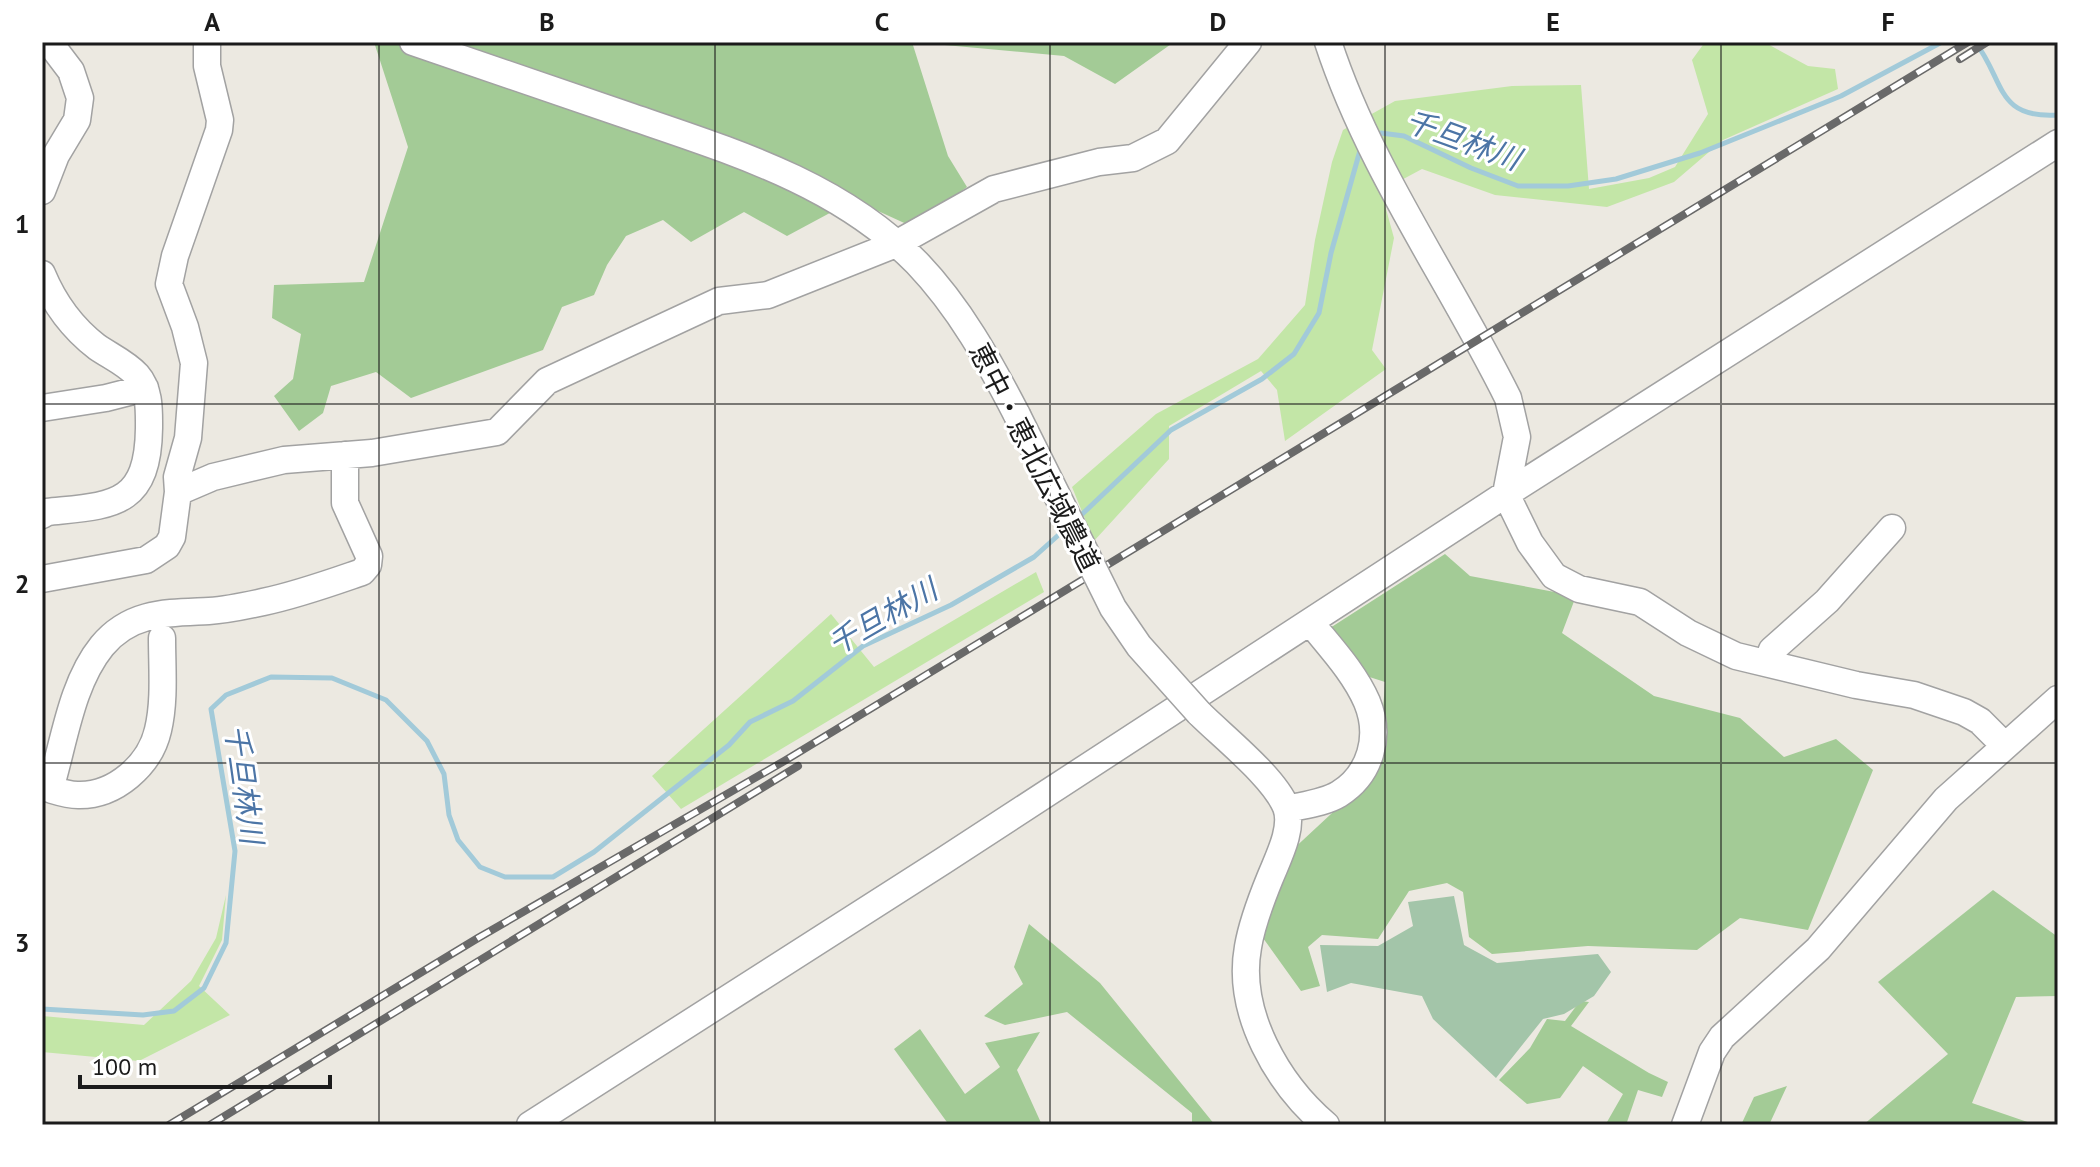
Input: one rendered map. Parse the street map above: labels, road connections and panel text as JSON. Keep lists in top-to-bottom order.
{
  "streets": {
    "street": ["恵中・恵北広域農道"]
  },
  "water": ["千旦林川"],
  "scale_bar": "100 m",
  "grid": {
    "columns": [
      "A",
      "B",
      "C",
      "D",
      "E",
      "F"
    ],
    "rows": ["1", "2", "3"]
  }
}
